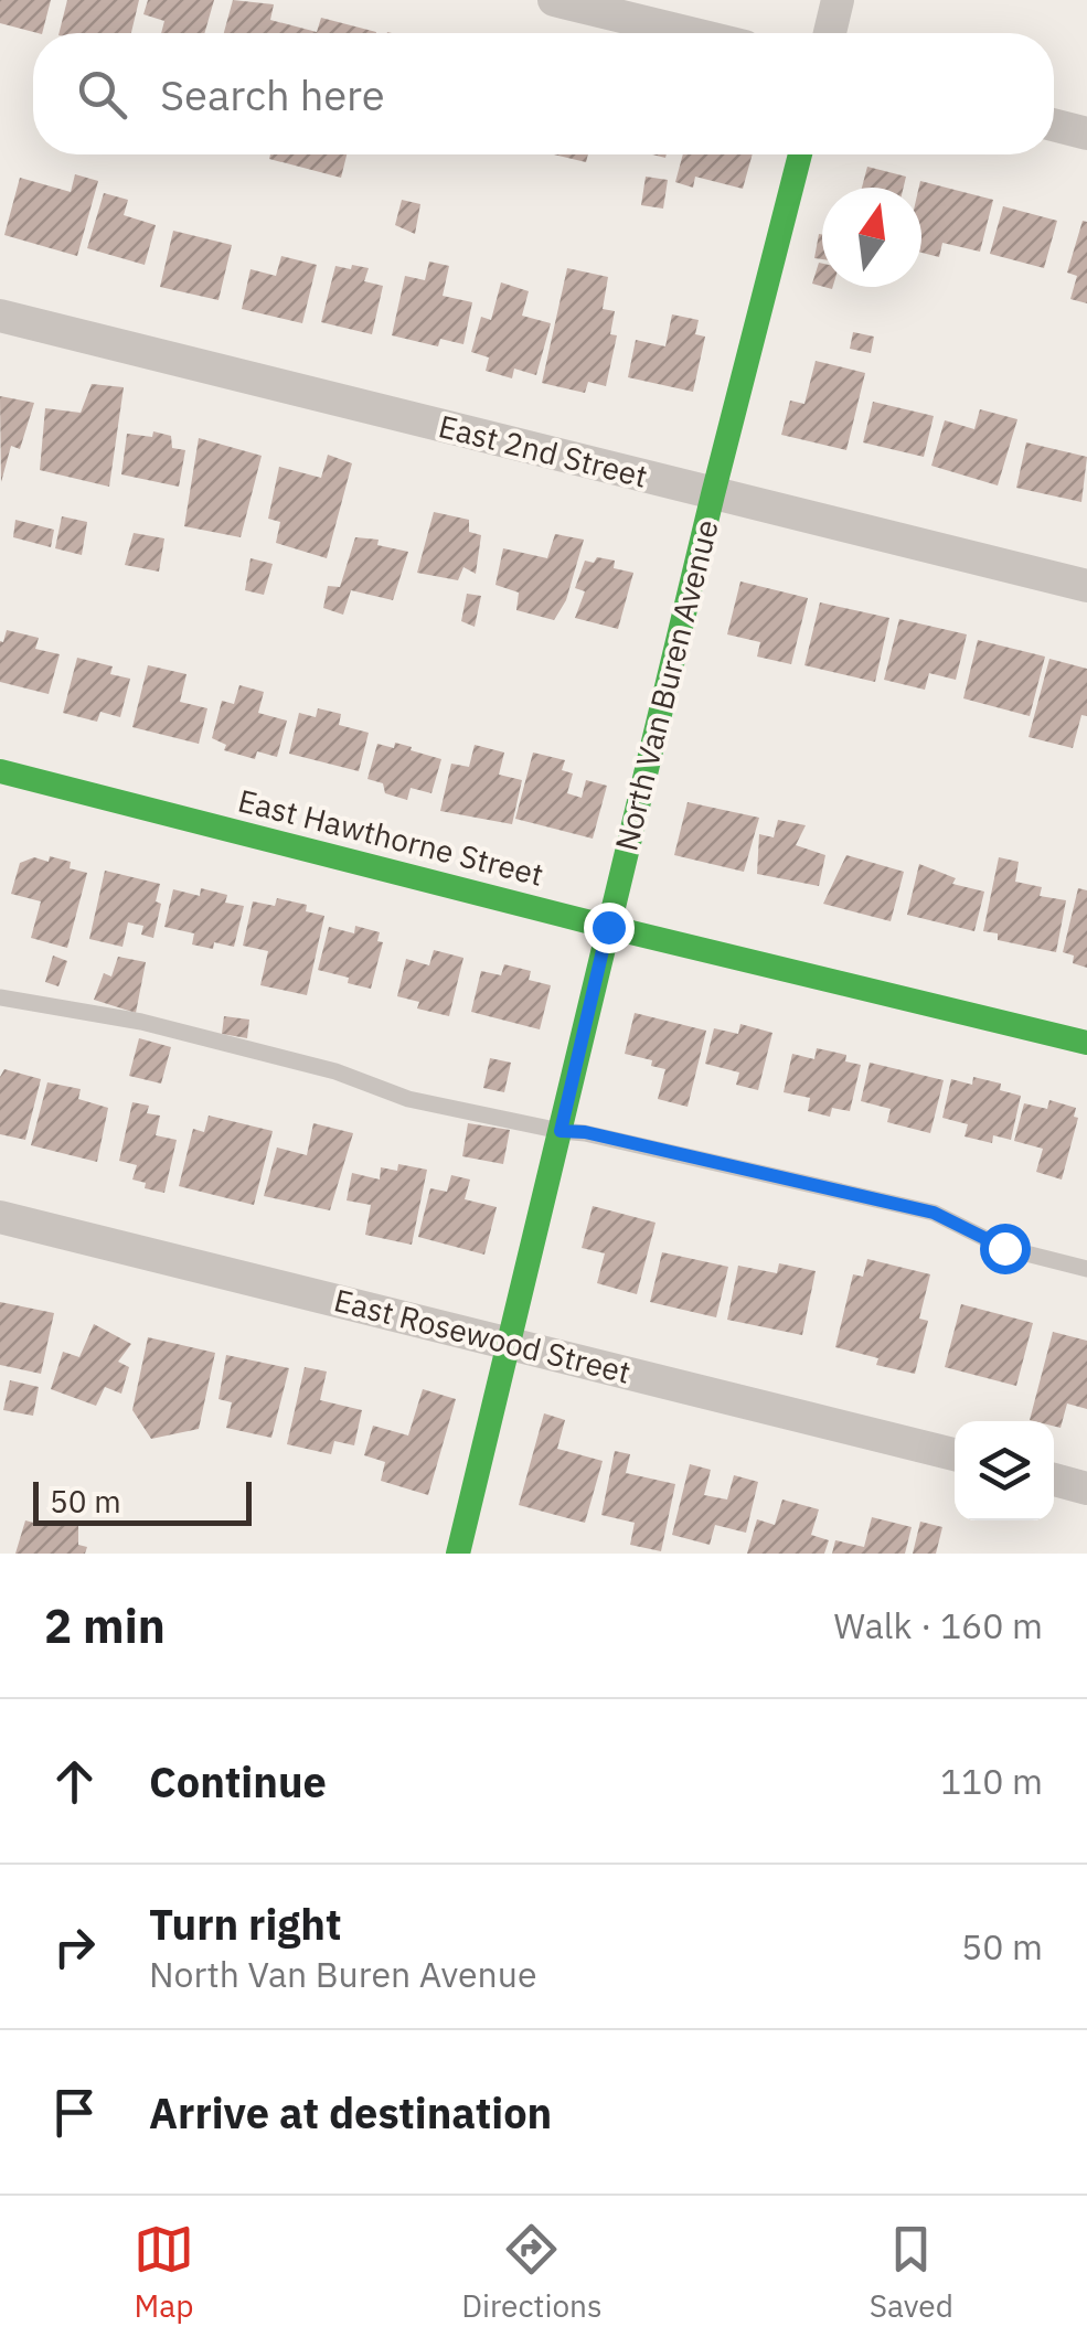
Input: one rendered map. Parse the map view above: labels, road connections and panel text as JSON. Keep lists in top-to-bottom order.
{
  "streets": {
    "street": [
      "East 2nd Street",
      "North Van Buren Avenue",
      "East Hawthorne Street",
      "East Rosewood Street"
    ]
  },
  "crossings": [
    ["East 2nd Street", "North Van Buren Avenue"],
    ["North Van Buren Avenue", "East Hawthorne Street"],
    ["North Van Buren Avenue", "East Rosewood Street"]
  ],
  "scale_bar": "50 m",
  "north": "top",
  "page": {
    "search": "Search here",
    "scale": "50 m",
    "heading": ["2 min", "Walk · 160 m"],
    "list": [
      ["Continue", "110 m"],
      ["Turn right", "North Van Buren Avenue", "50 m"],
      "Arrive at destination"
    ],
    "nav": ["Map", "Directions", "Saved"]
  }
}
